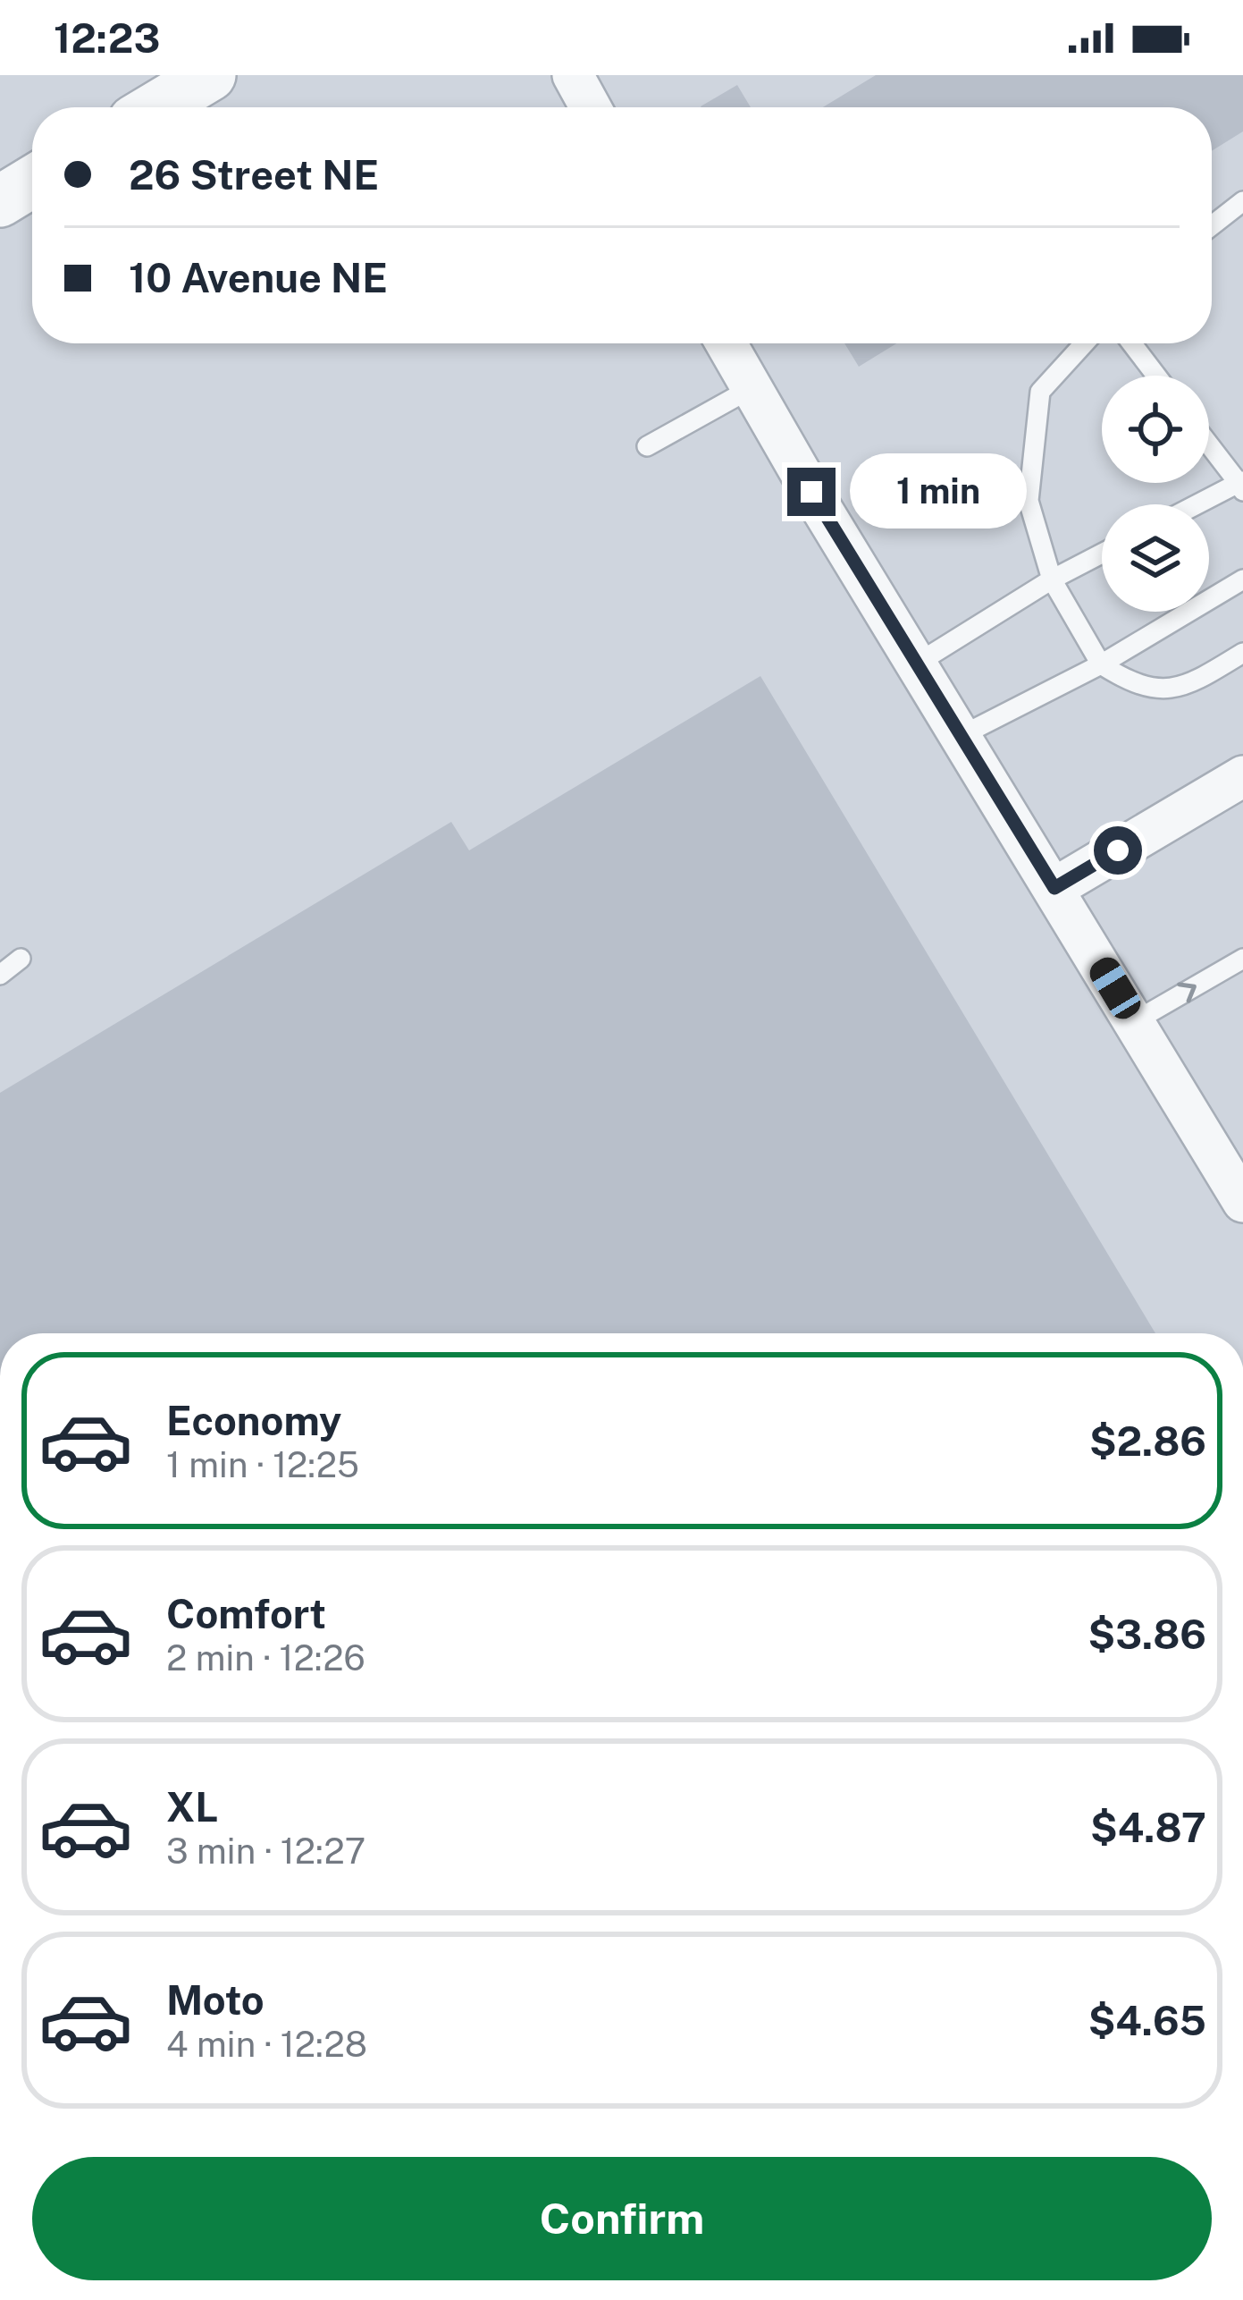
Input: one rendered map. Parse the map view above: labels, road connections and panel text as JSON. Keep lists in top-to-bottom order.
{
  "page": {
    "status": "12:23",
    "banner": ["26 Street NE", "10 Avenue NE"],
    "bubble": "1 min",
    "list": [
      {
        "name": "Economy",
        "note": "1 min · 12:25",
        "value": "$2.86"
      },
      {
        "name": "Comfort",
        "note": "2 min · 12:26",
        "value": "$3.86"
      },
      {
        "name": "XL",
        "note": "3 min · 12:27",
        "value": "$4.87"
      },
      {
        "name": "Moto",
        "note": "4 min · 12:28",
        "value": "$4.65"
      }
    ],
    "buttons": "Confirm"
  }
}
